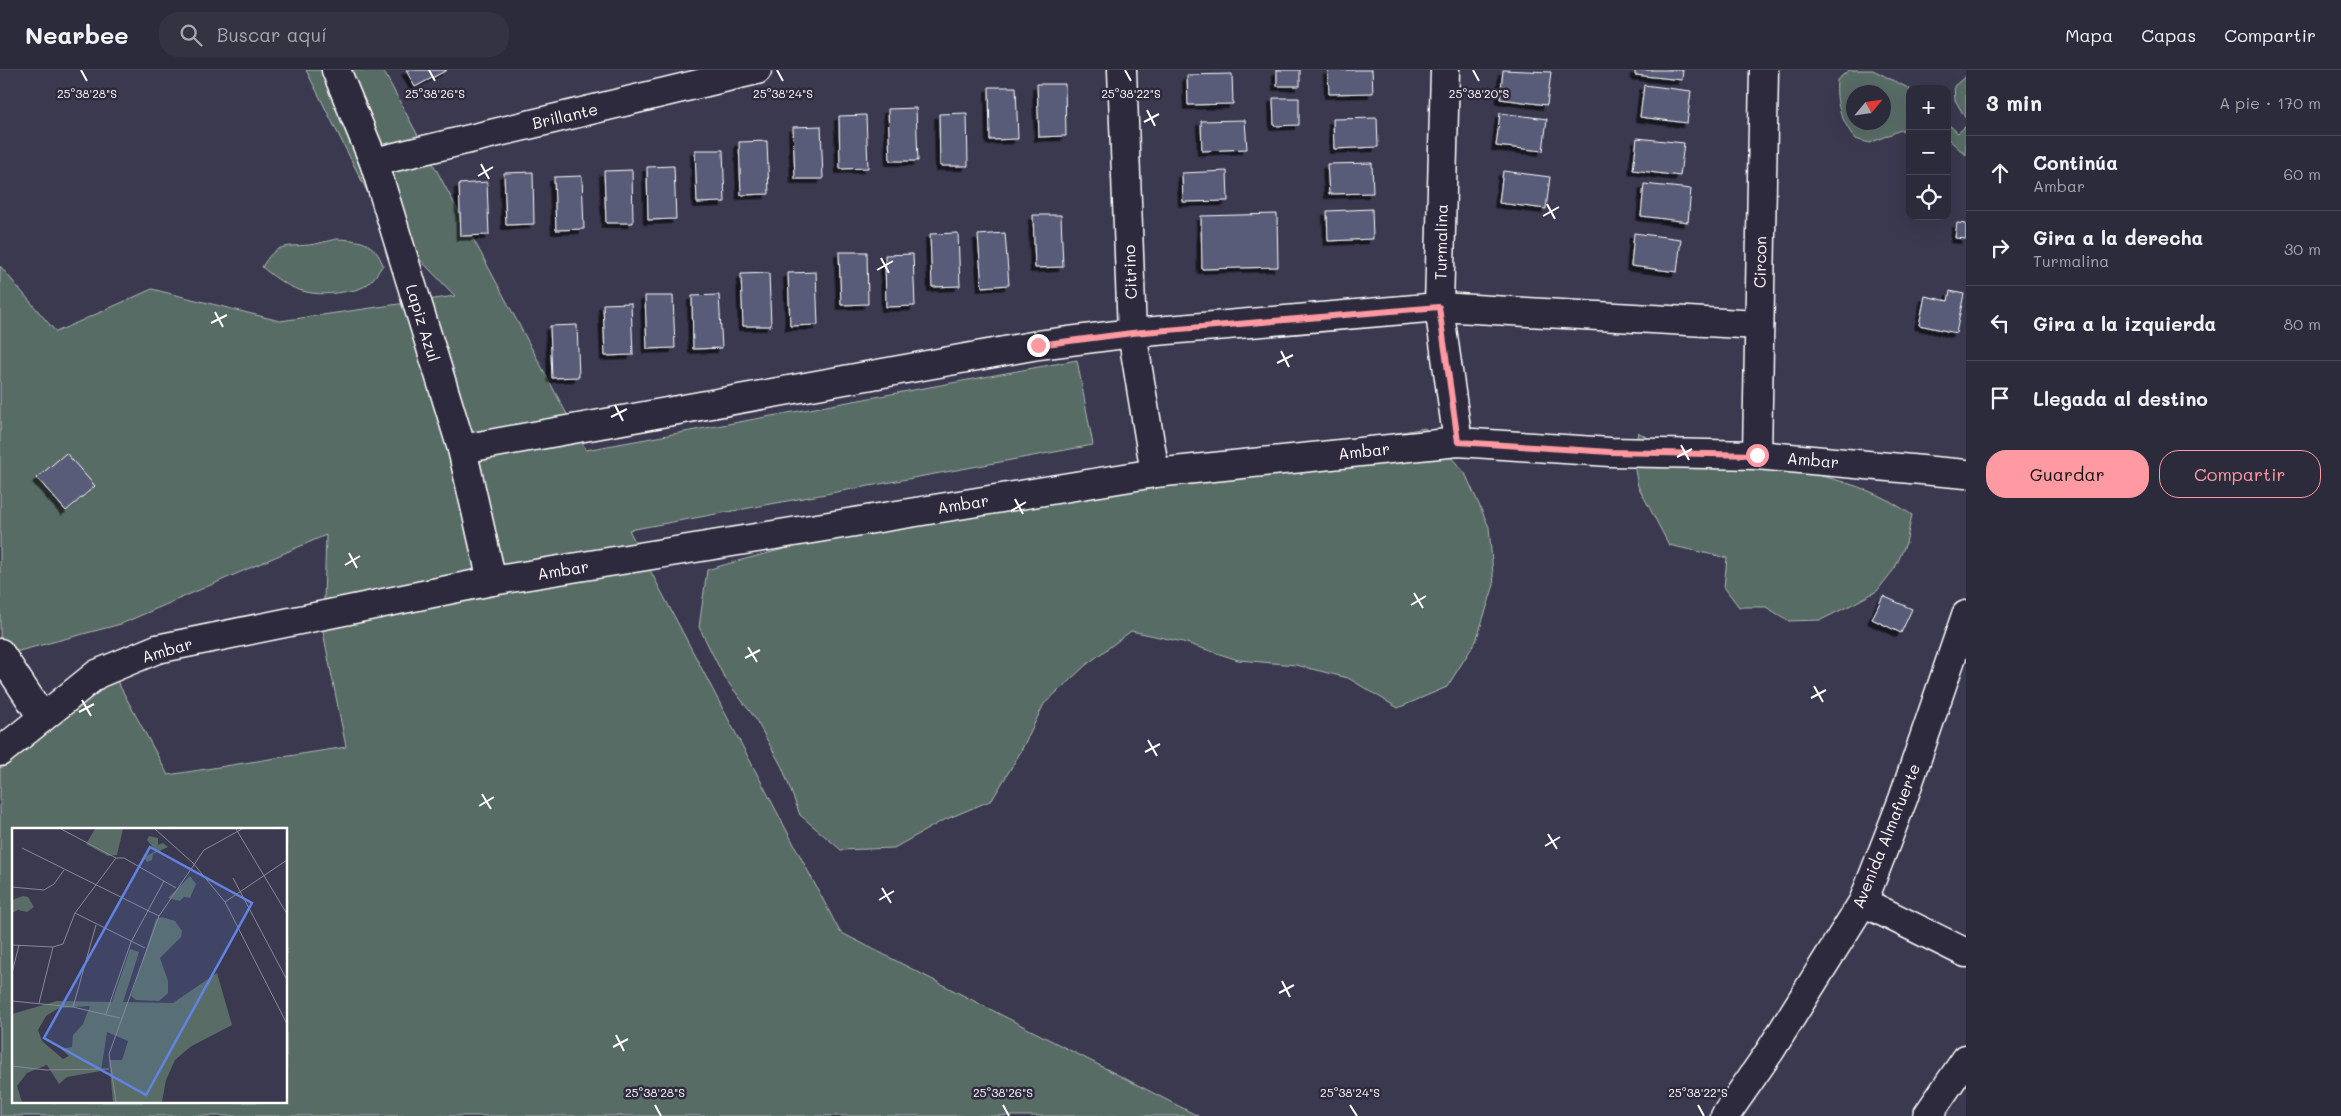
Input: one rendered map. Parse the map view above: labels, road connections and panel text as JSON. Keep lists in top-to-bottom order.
{
  "streets": {
    "street": [
      "Brillante",
      "Turmalina",
      "Circon",
      "Citrino",
      "Lapiz Azul",
      "Ambar",
      "Avenida Almafuerte"
    ]
  },
  "crossings": [
    ["Brillante", "Lapiz Azul"],
    ["Turmalina", "Ambar"],
    ["Circon", "Ambar"],
    ["Citrino", "Ambar"],
    ["Lapiz Azul", "Ambar"]
  ],
  "north": "top right",
  "page": {
    "header": "Nearbee",
    "search": "Buscar aquí",
    "nav": ["Mapa", "Capas", "Compartir"],
    "heading": ["3 min", "A pie · 170 m"],
    "map_buttons": ["+", "−"],
    "list": [
      ["Continúa", "Ambar", "60 m"],
      ["Gira a la derecha", "Turmalina", "30 m"],
      ["Gira a la izquierda", "80 m"],
      "Llegada al destino"
    ],
    "buttons": ["Guardar", "Compartir"]
  },
  "coordinates": [
    "25°38'28\"S",
    "25°38'26\"S",
    "25°38'24\"S",
    "25°38'22\"S",
    "25°38'20\"S"
  ]
}
